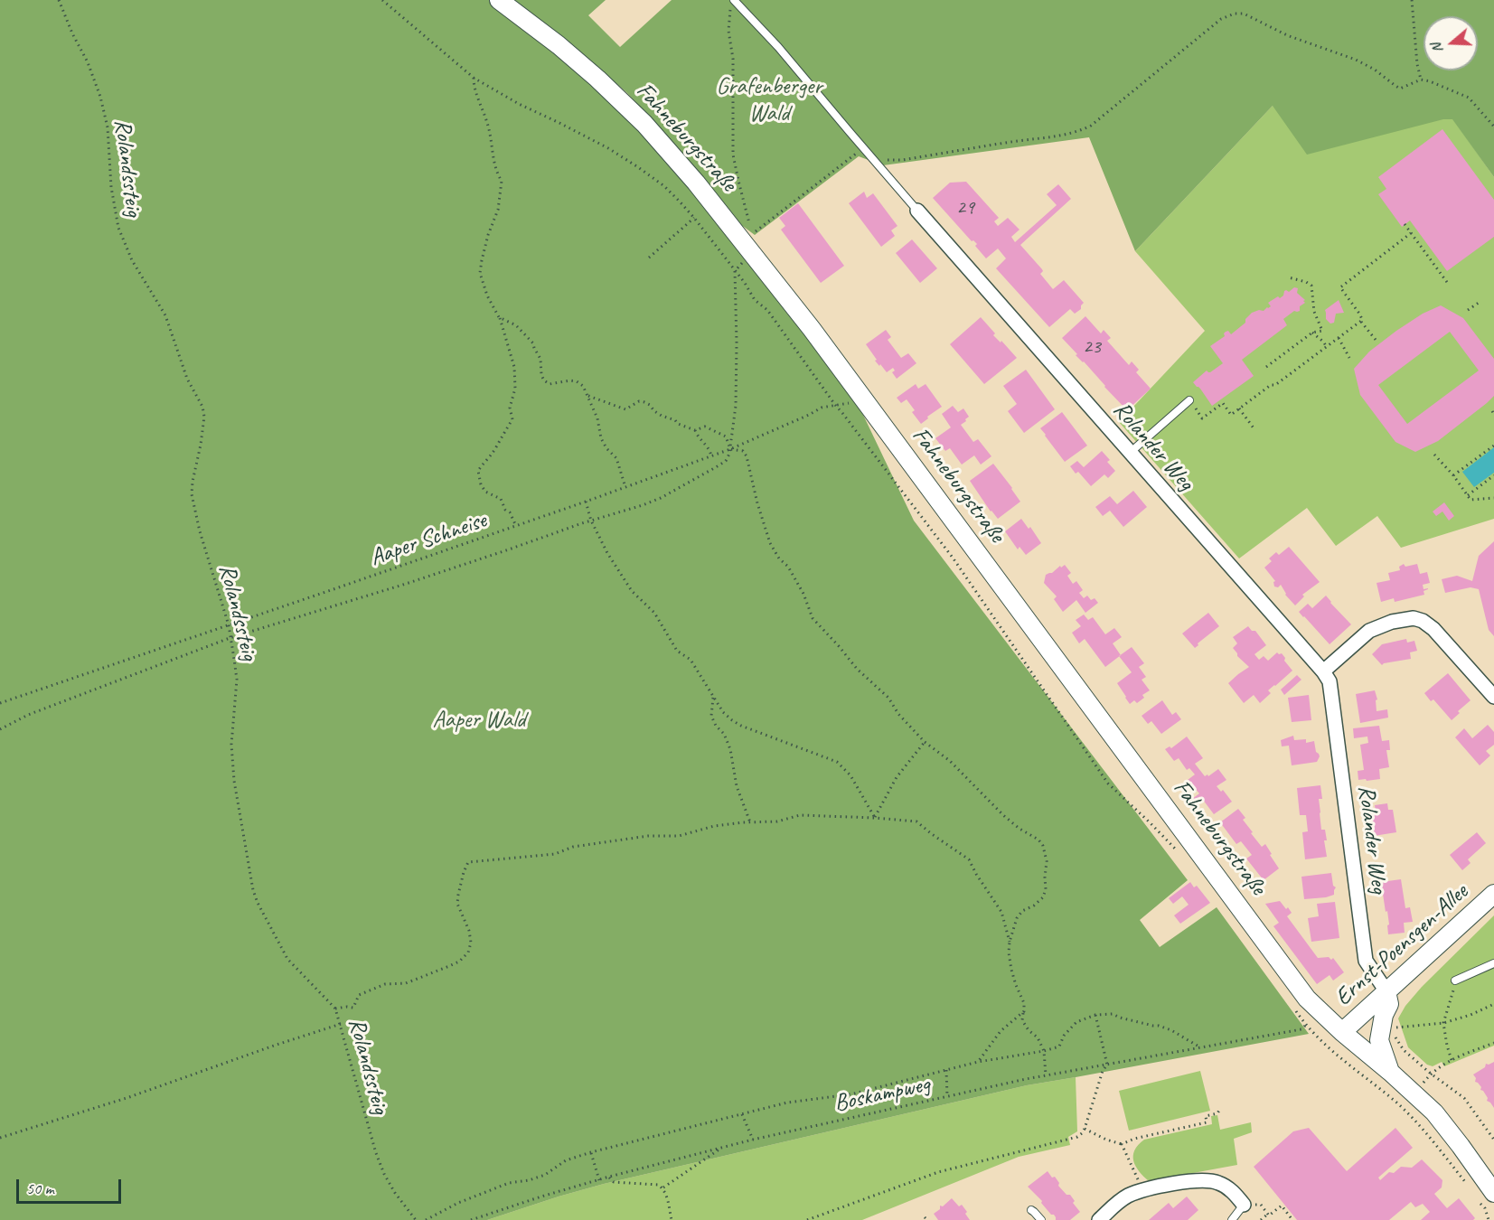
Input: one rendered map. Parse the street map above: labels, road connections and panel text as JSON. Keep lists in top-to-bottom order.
{
  "streets": {
    "street": ["Fahneburgstraße", "Rolander Weg", "Ernst-Poensgen-Allee"],
    "path": ["Rolandssteig", "Aaper Schneise", "Boskampweg"]
  },
  "crossings": [
    ["Fahneburgstraße", "Aaper Schneise"],
    ["Fahneburgstraße", "Ernst-Poensgen-Allee"],
    ["Rolandssteig", "Aaper Schneise"],
    ["Rolander Weg", "Ernst-Poensgen-Allee"]
  ],
  "parks": ["Grafenberger Wald", "Aaper Wald"],
  "house_numbers": ["29", "23"],
  "scale_bar": "50 m",
  "north": "left"
}
